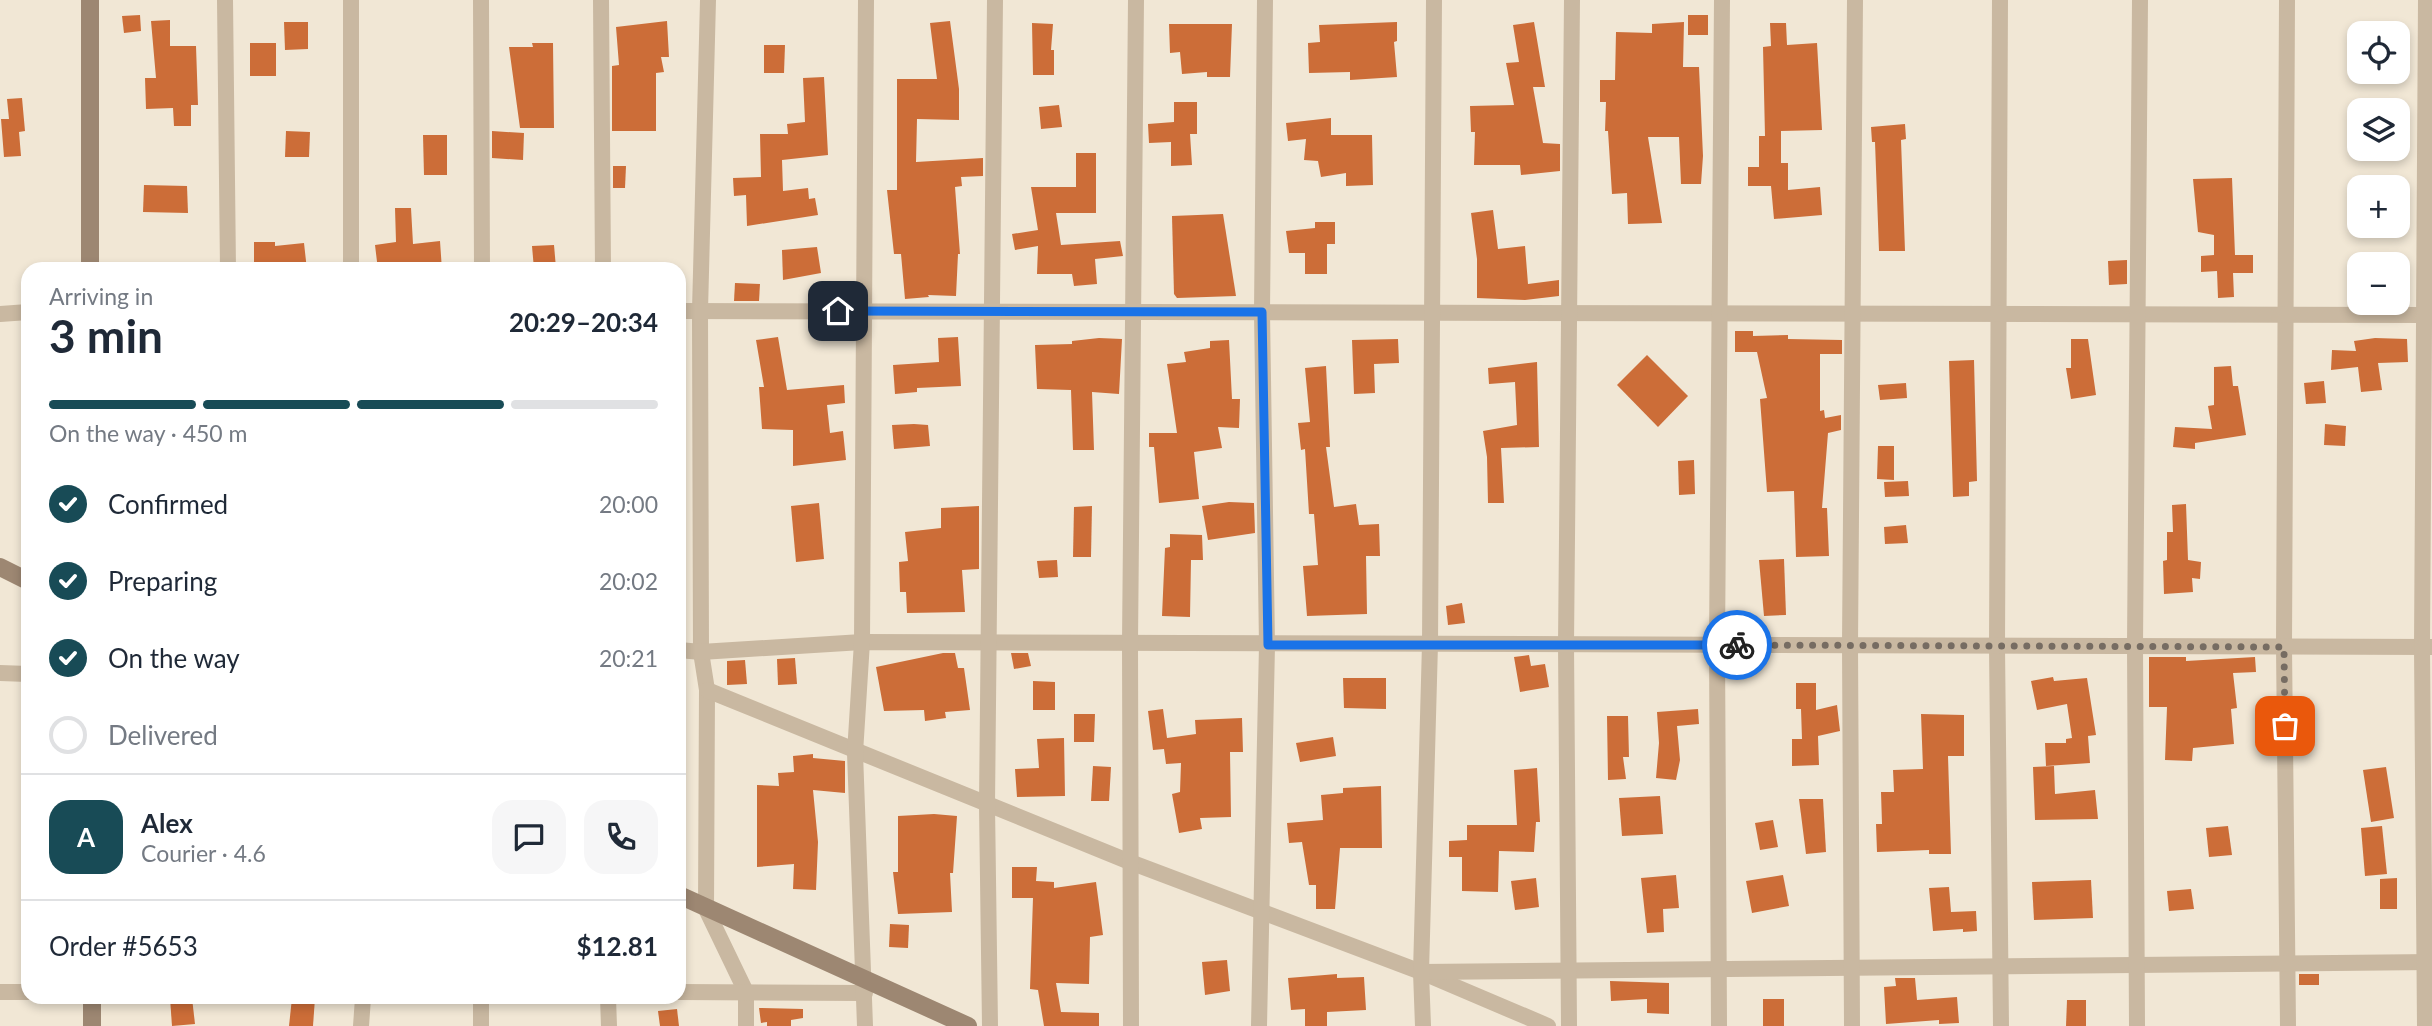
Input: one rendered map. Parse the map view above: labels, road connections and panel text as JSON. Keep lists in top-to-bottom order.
{
  "page": {
    "map_buttons": ["+", "−"],
    "heading": ["3 min", "Arriving in", "20:29–20:34"],
    "panel": [
      "Alex",
      "Courier · 4.6",
      "Order #5653",
      "$12.81"
    ],
    "bar": "On the way · 450 m",
    "list": [
      ["Confirmed", "20:00"],
      ["Preparing", "20:02"],
      ["On the way", "20:21"],
      "Delivered"
    ],
    "round": "A"
  }
}
